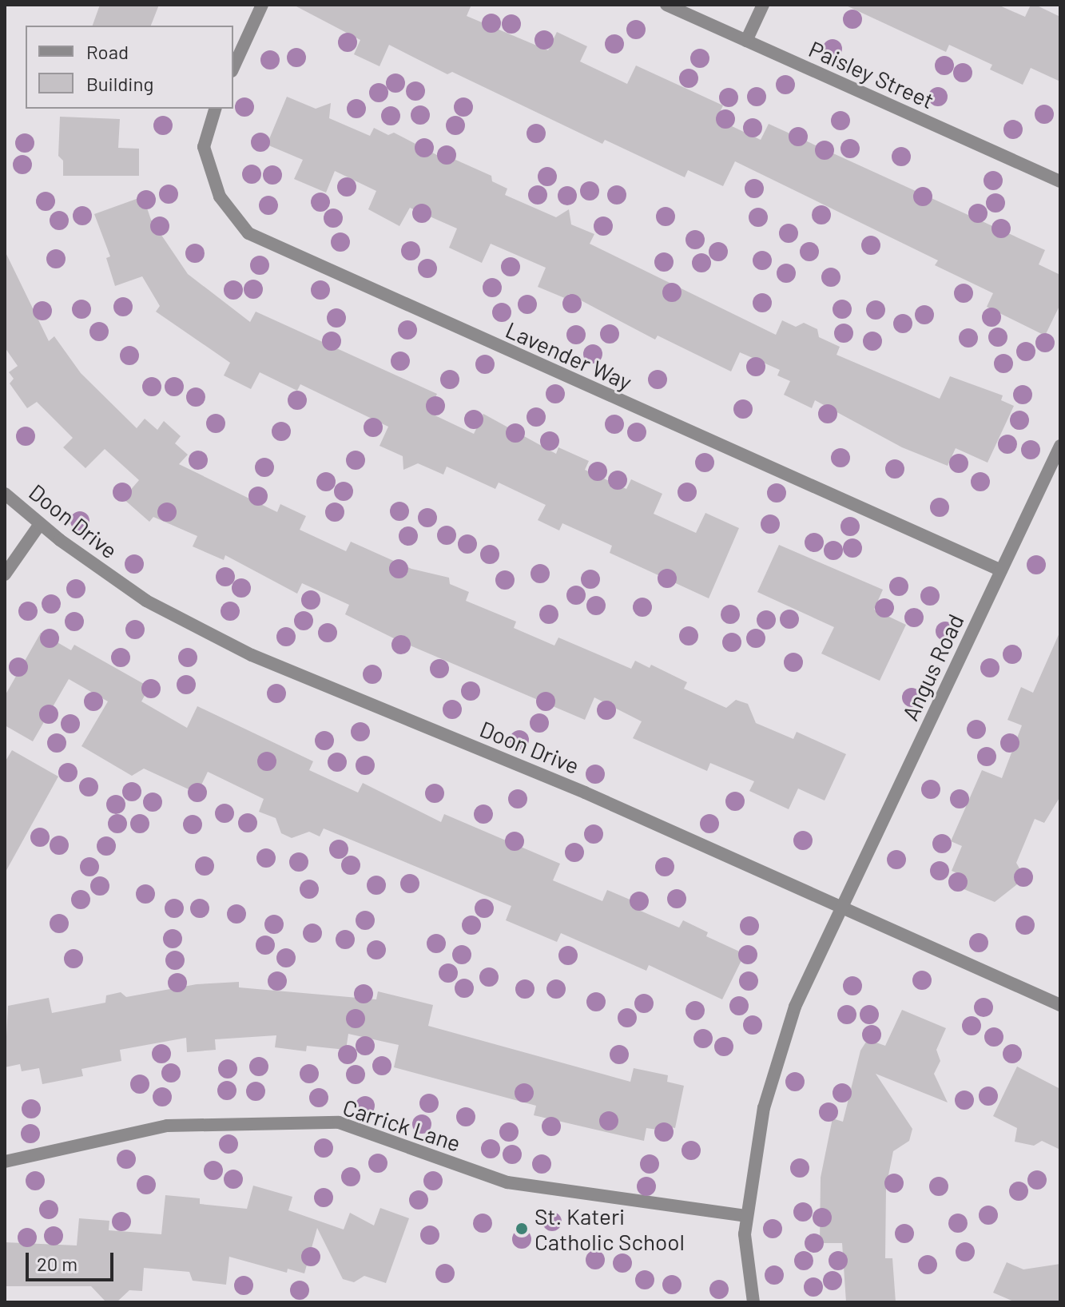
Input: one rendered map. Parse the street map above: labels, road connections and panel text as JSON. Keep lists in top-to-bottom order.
{
  "streets": {
    "street": [
      "Paisley Street",
      "Lavender Way",
      "Doon Drive",
      "Angus Road",
      "Carrick Lane"
    ]
  },
  "crossings": [
    ["Lavender Way", "Angus Road"],
    ["Doon Drive", "Angus Road"],
    ["Angus Road", "Carrick Lane"]
  ],
  "places": ["St. Kateri Catholic School"],
  "legend": ["Road", "Building"],
  "scale_bar": "20 m"
}
